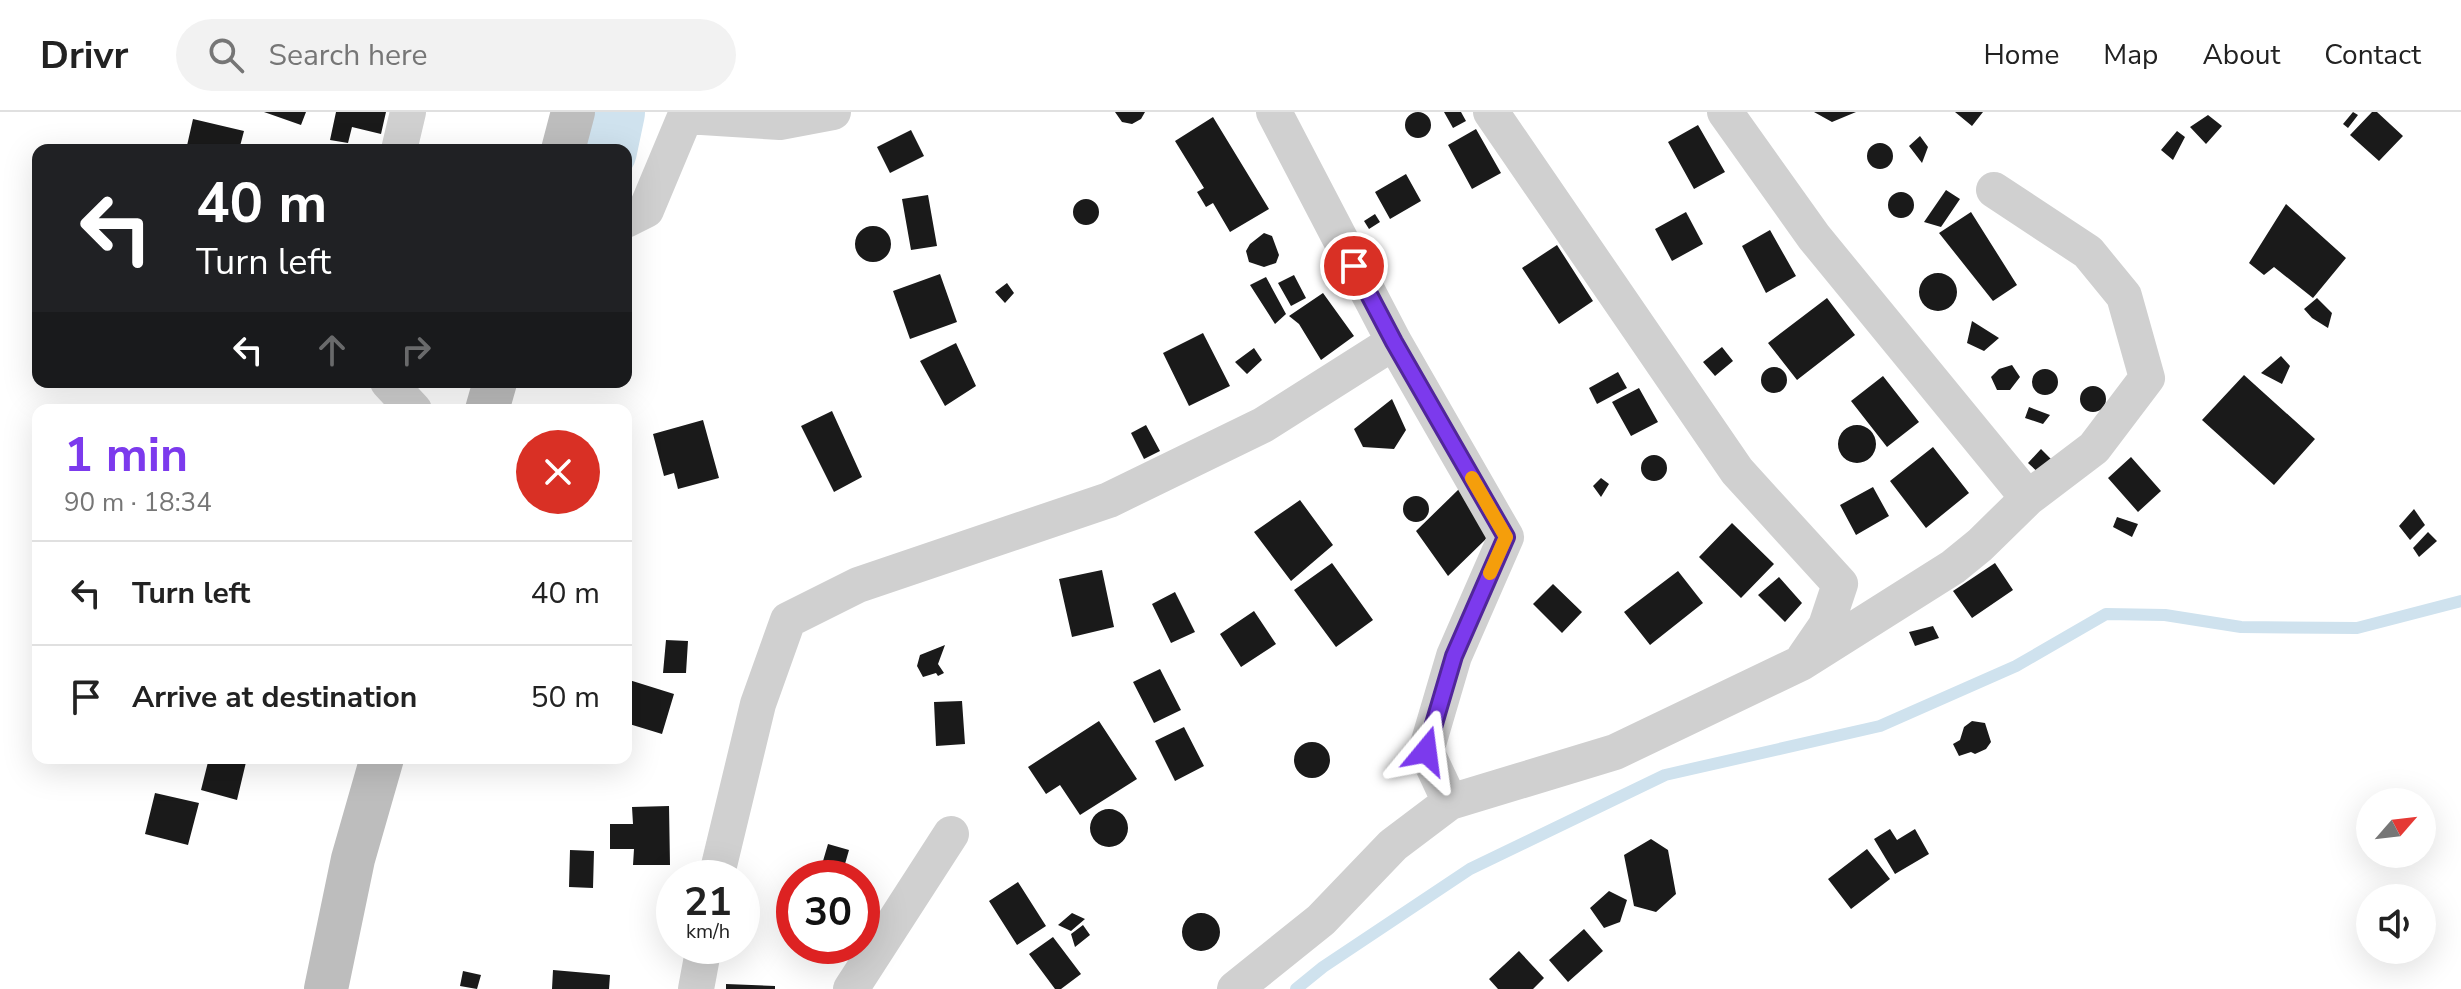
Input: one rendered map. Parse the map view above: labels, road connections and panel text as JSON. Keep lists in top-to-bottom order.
{
  "north": "top right",
  "page": {
    "header": "Drivr",
    "search": "Search here",
    "nav": [
      "Home",
      "Map",
      "About",
      "Contact"
    ],
    "turn": ["40 m", "Turn left"],
    "heading": ["1 min", "90 m · 18:34"],
    "list": [
      {
        "name": "Turn left",
        "value": "40 m"
      },
      {
        "name": "Arrive at destination",
        "value": "50 m"
      }
    ],
    "speed": "21 km/h",
    "limit": "30"
  }
}
